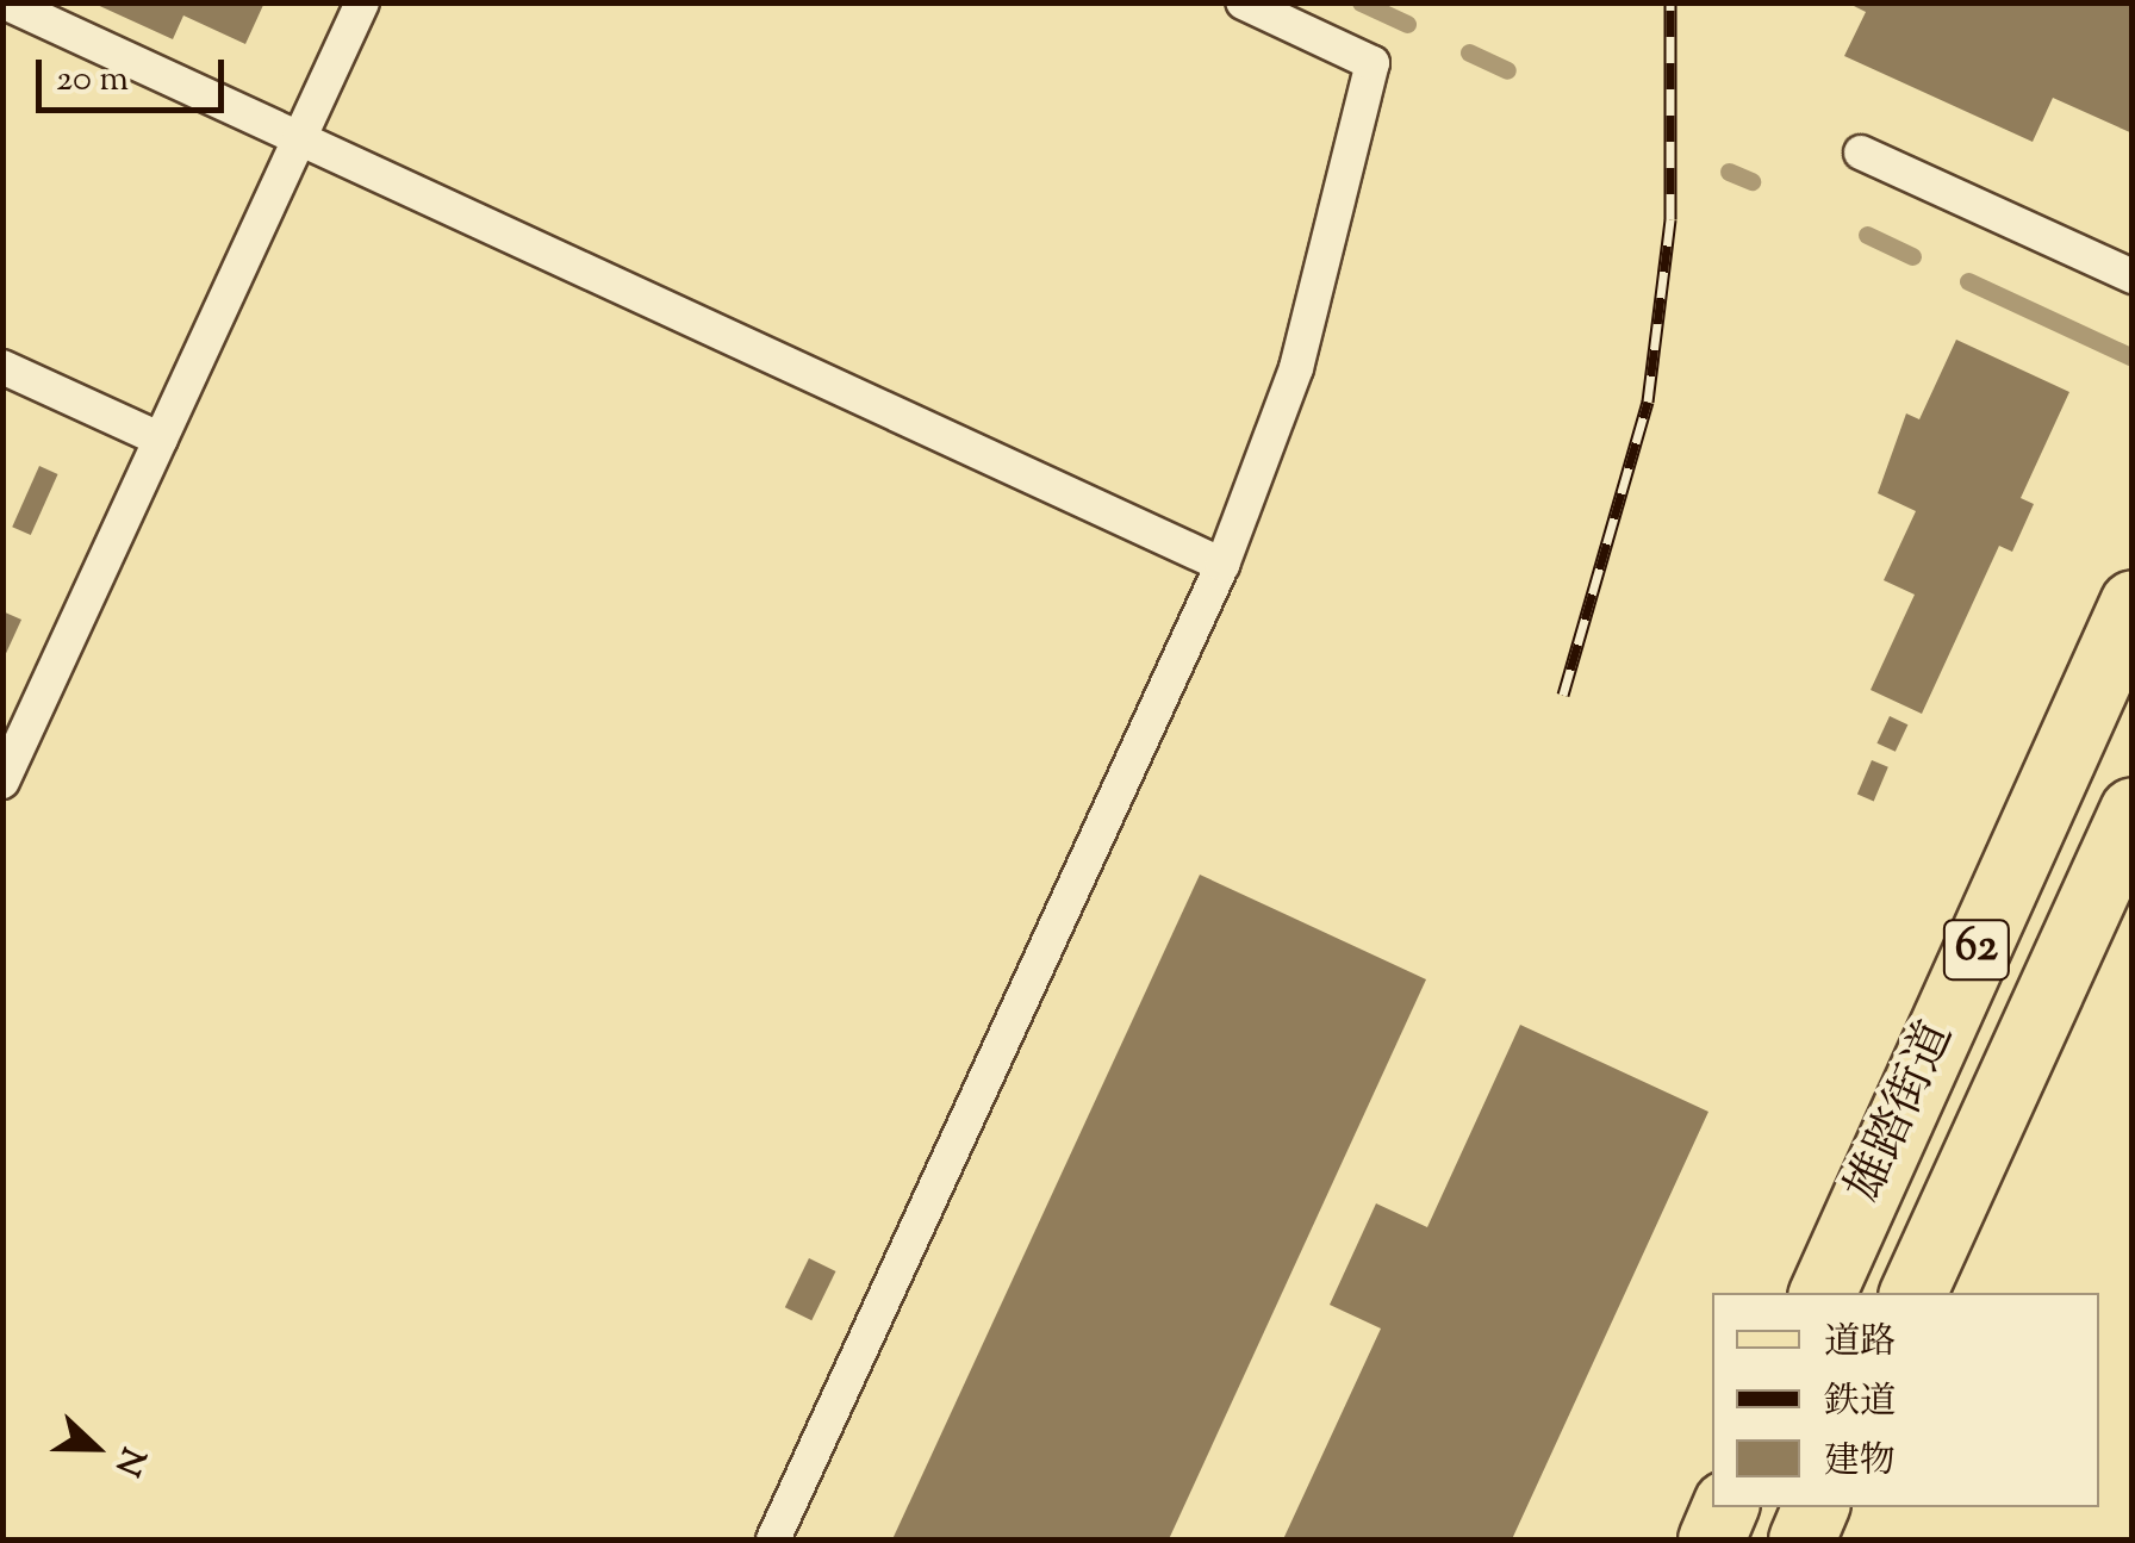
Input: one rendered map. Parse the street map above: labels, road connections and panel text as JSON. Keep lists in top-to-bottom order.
{
  "streets": {
    "main road": ["62", "雄踏街道"]
  },
  "legend": ["道路", "鉄道", "建物"],
  "scale_bar": "20 m",
  "north": "right"
}
